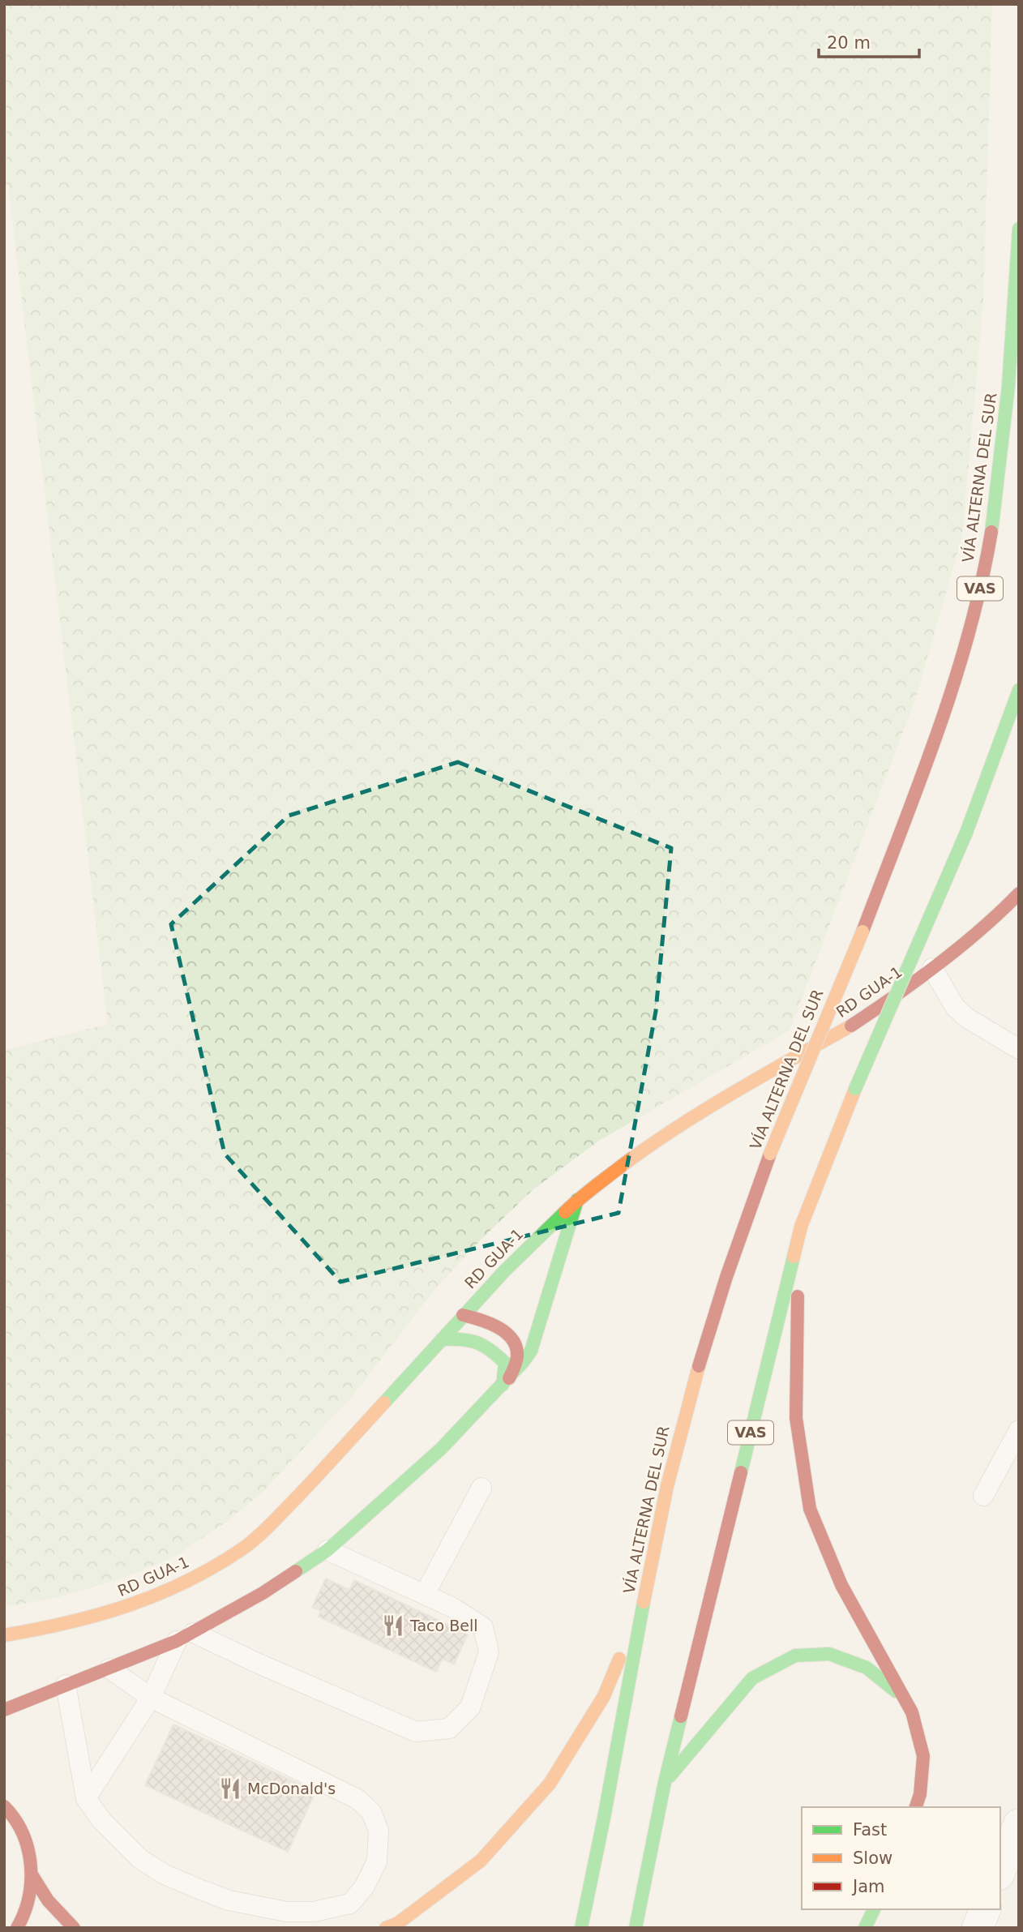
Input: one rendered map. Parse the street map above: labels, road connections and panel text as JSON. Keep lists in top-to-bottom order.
{
  "streets": {
    "main road": ["VÍA ALTERNA DEL SUR", "VAS", "RD GUA-1"]
  },
  "places": {
    "restaurant": ["Taco Bell", "McDonald's"]
  },
  "legend": ["Fast", "Slow", "Jam"],
  "scale_bar": "20 m"
}
